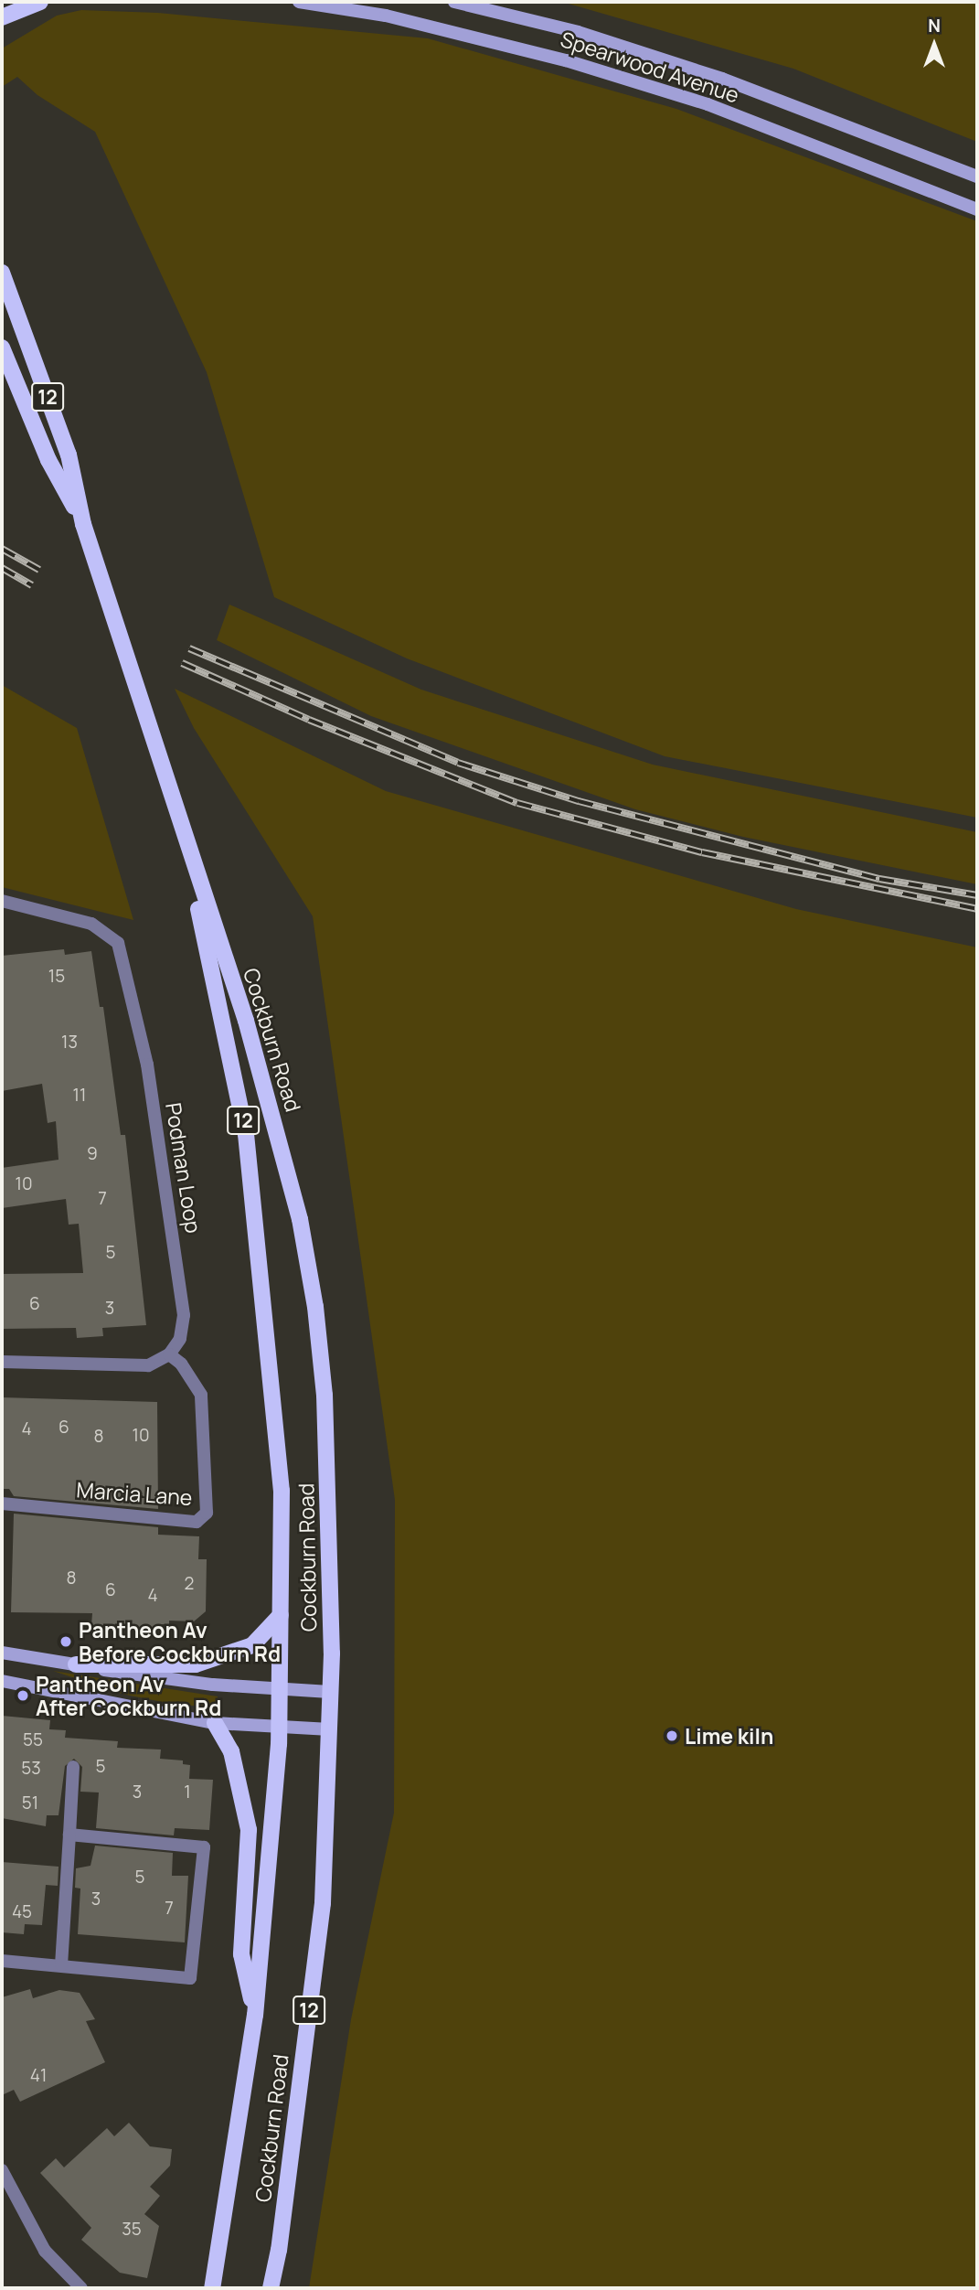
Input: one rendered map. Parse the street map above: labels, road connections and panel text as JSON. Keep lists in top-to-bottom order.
{
  "streets": {
    "main road": ["Spearwood Avenue", "12", "Cockburn Road"],
    "street": ["Podman Loop", "Marcia Lane"]
  },
  "crossings": [
    ["Podman Loop", "Marcia Lane"]
  ],
  "places": ["Pantheon Av Before Cockburn Rd", "Pantheon Av After Cockburn Rd", "Lime kiln"],
  "house_numbers": [
    "15",
    "13",
    "11",
    "9",
    "10",
    "7",
    "5",
    "6",
    "3",
    "6",
    "4",
    "10",
    "8",
    "8",
    "2",
    "6",
    "4",
    "55",
    "5",
    "53",
    "3",
    "1",
    "51",
    "5",
    "3",
    "7",
    "45",
    "41",
    "35"
  ],
  "north": "top"
}
